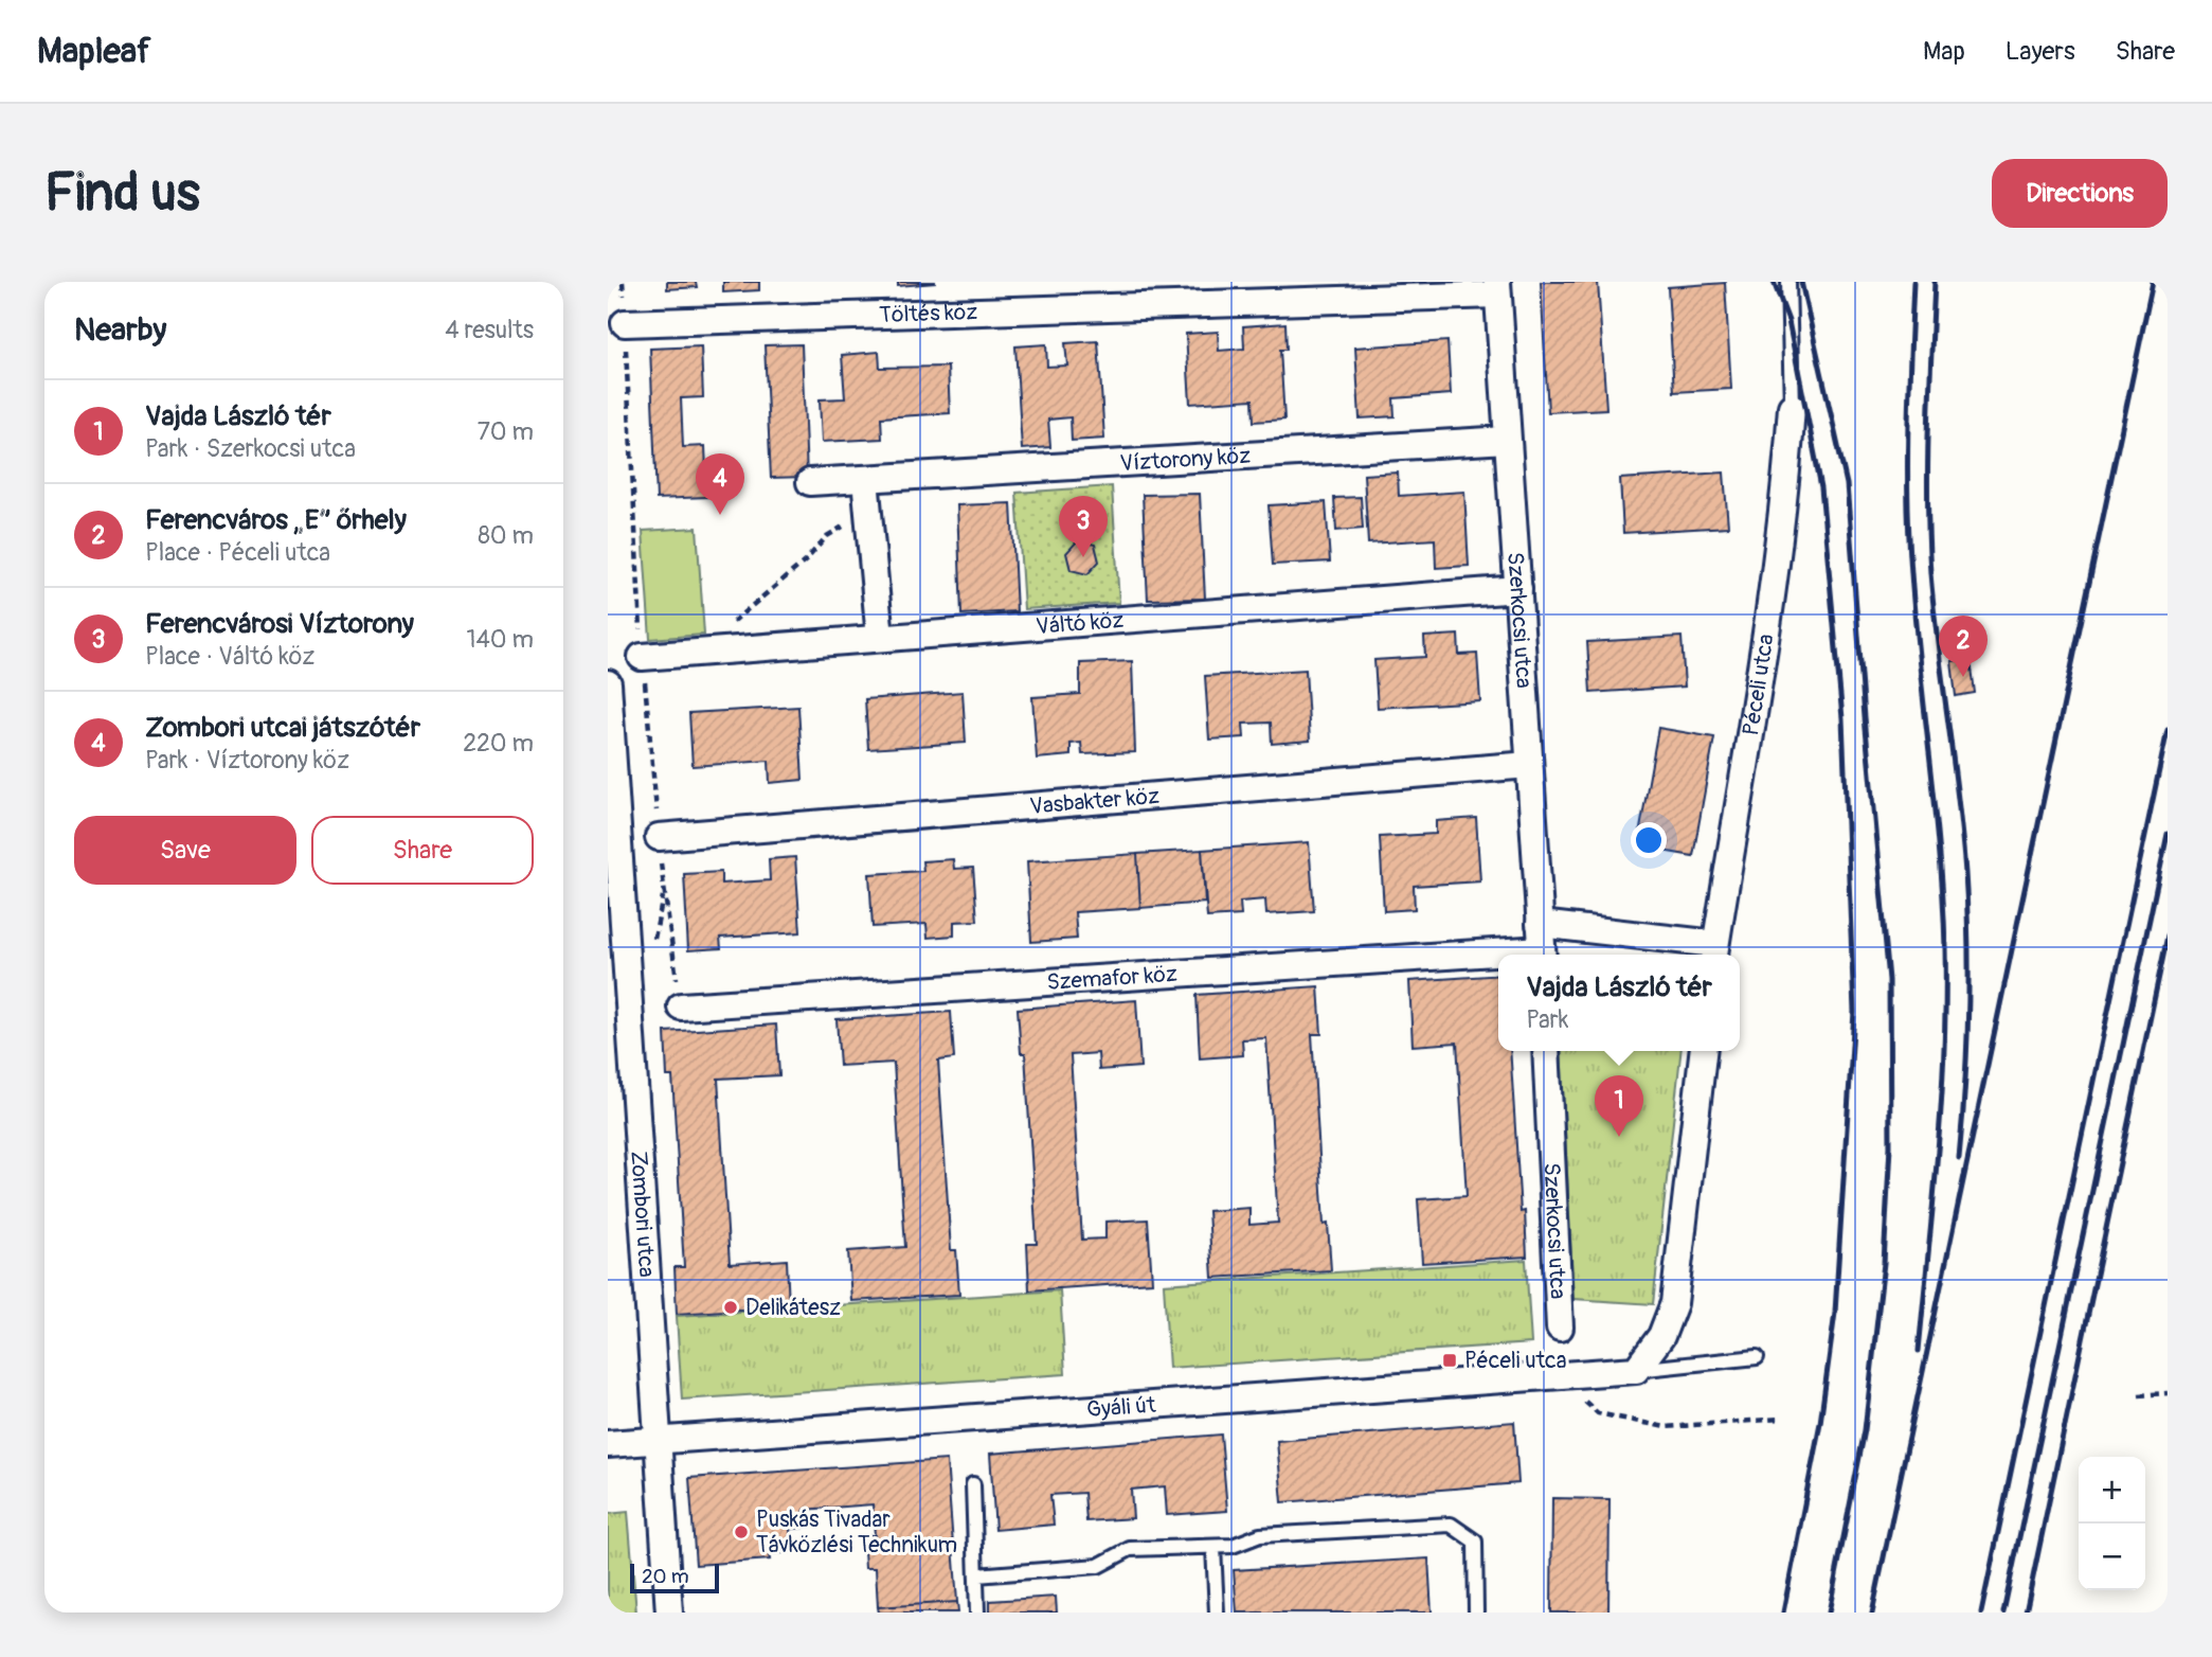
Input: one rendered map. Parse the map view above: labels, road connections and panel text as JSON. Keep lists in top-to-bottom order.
{
  "streets": {
    "street": [
      "Töltés köz",
      "Víztorony köz",
      "Szerkocsi utca",
      "Váltó köz",
      "Péceli utca",
      "Vasbakter köz",
      "Szemafor köz",
      "Zombori utca",
      "Gyáli út"
    ]
  },
  "crossings": [
    ["Töltés köz", "Szerkocsi utca"],
    ["Víztorony köz", "Szerkocsi utca"],
    ["Szerkocsi utca", "Váltó köz"],
    ["Szerkocsi utca", "Vasbakter köz"],
    ["Szerkocsi utca", "Szemafor köz"],
    ["Péceli utca", "Szemafor köz"],
    ["Zombori utca", "Gyáli út"]
  ],
  "places": {
    "other": ["Delikátesz", "Puskás Tivadar Távközlési Technikum"],
    "transit": ["Péceli utca"]
  },
  "scale_bar": "20 m",
  "page": {
    "header": "Mapleaf",
    "nav": ["Map", "Layers", "Share"],
    "buttons": [
      "Directions",
      ["Save", "Share"]
    ],
    "title": "Find us",
    "heading": ["Nearby", "4 results"],
    "list": [
      {
        "mark": "1",
        "name": "Vajda László tér",
        "note": "Park · Szerkocsi utca",
        "value": "70 m"
      },
      {
        "mark": "2",
        "name": "Ferencváros „E” őrhely",
        "note": "Place · Péceli utca",
        "value": "80 m"
      },
      {
        "mark": "3",
        "name": "Ferencvárosi Víztorony",
        "note": "Place · Váltó köz",
        "value": "140 m"
      },
      {
        "mark": "4",
        "name": "Zombori utcai játszótér",
        "note": "Park · Víztorony köz",
        "value": "220 m"
      }
    ],
    "pins": [
      "4",
      "3",
      "2",
      "1"
    ],
    "popup": ["Vajda László tér", "Park"],
    "map_buttons": ["+", "−"],
    "scale": "20 m"
  }
}
